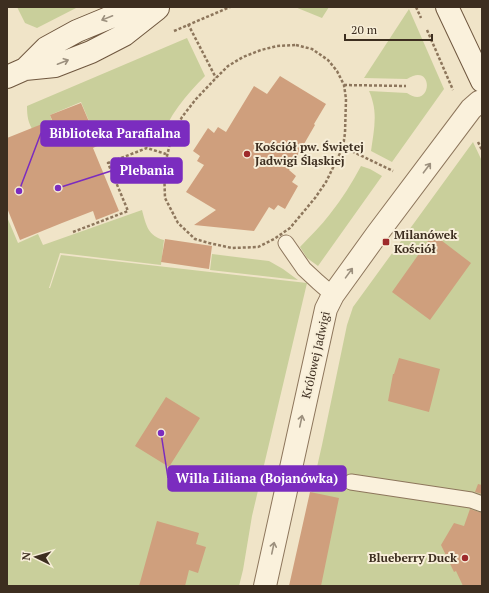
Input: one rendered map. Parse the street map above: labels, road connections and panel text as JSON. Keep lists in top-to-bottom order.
{
  "streets": {
    "street": ["Królowej Jadwigi"]
  },
  "one_way": ["Królowej Jadwigi"],
  "places": {
    "other": [
      "Kościół pw. Świętej Jadwigi Śląskiej",
      "Plebania",
      "Biblioteka Parafialna",
      "Willa Liliana (Bojanówka)",
      "Blueberry Duck"
    ],
    "transit": ["Milanówek Kościół"]
  },
  "scale_bar": "20 m",
  "north": "left"
}
